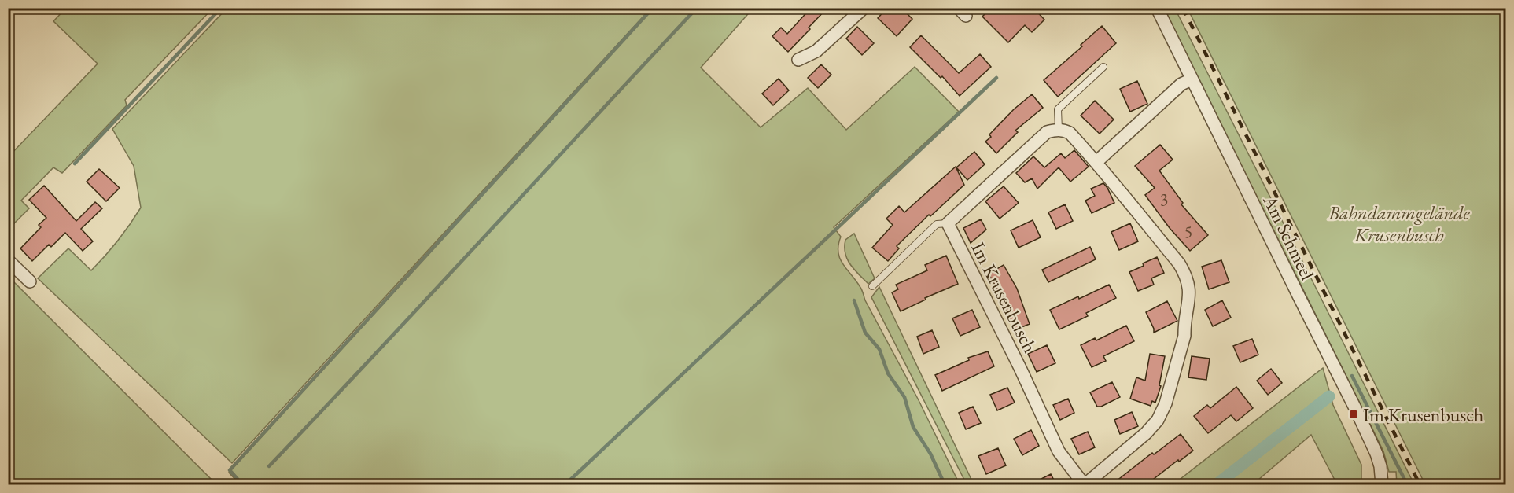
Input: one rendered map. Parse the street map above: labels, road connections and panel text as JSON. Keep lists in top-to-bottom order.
{
  "streets": {
    "street": ["Am Schmeel", "Im Krusenbusch"]
  },
  "parks": ["Bahndammgelände Krusenbusch"],
  "places": {
    "transit": ["Im Krusenbusch"]
  },
  "house_numbers": ["3", "5"]
}
